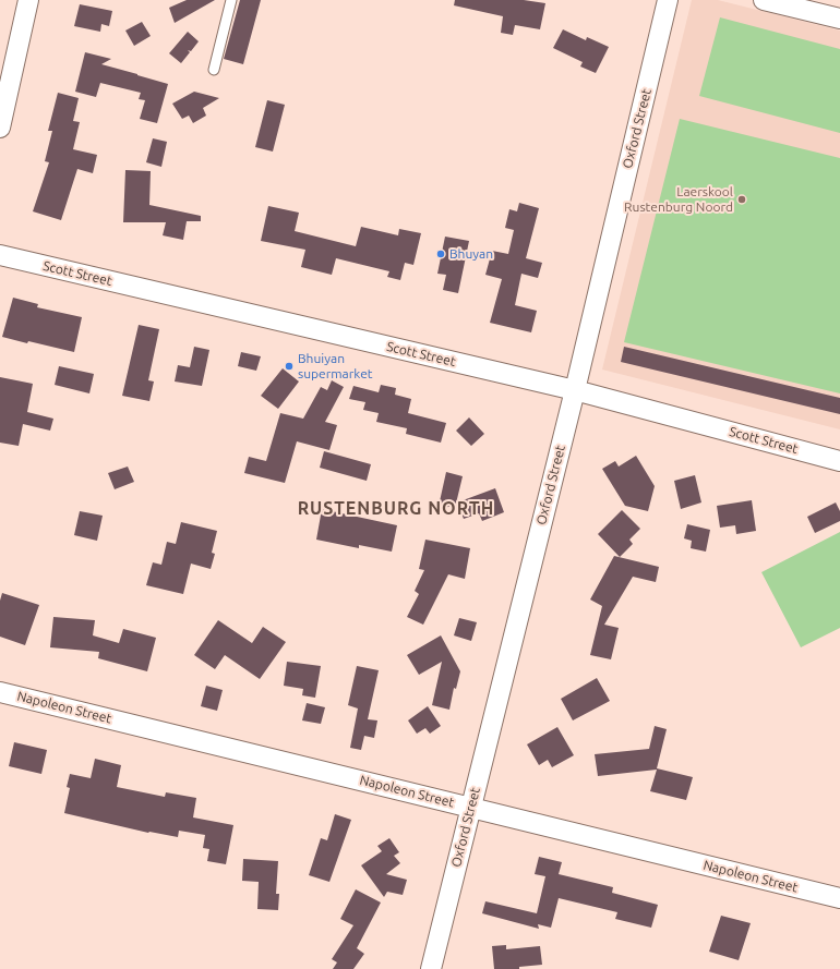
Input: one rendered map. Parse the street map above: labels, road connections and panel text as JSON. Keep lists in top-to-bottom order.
{
  "streets": {
    "street": ["Oxford Street", "Scott Street", "Napoleon Street"]
  },
  "crossings": [
    ["Oxford Street", "Scott Street"],
    ["Oxford Street", "Napoleon Street"]
  ],
  "districts": ["RUSTENBURG NORTH"],
  "places": ["Laerskool Rustenburg Noord", "Bhuyan", "Bhuiyan supermarket"]
}
